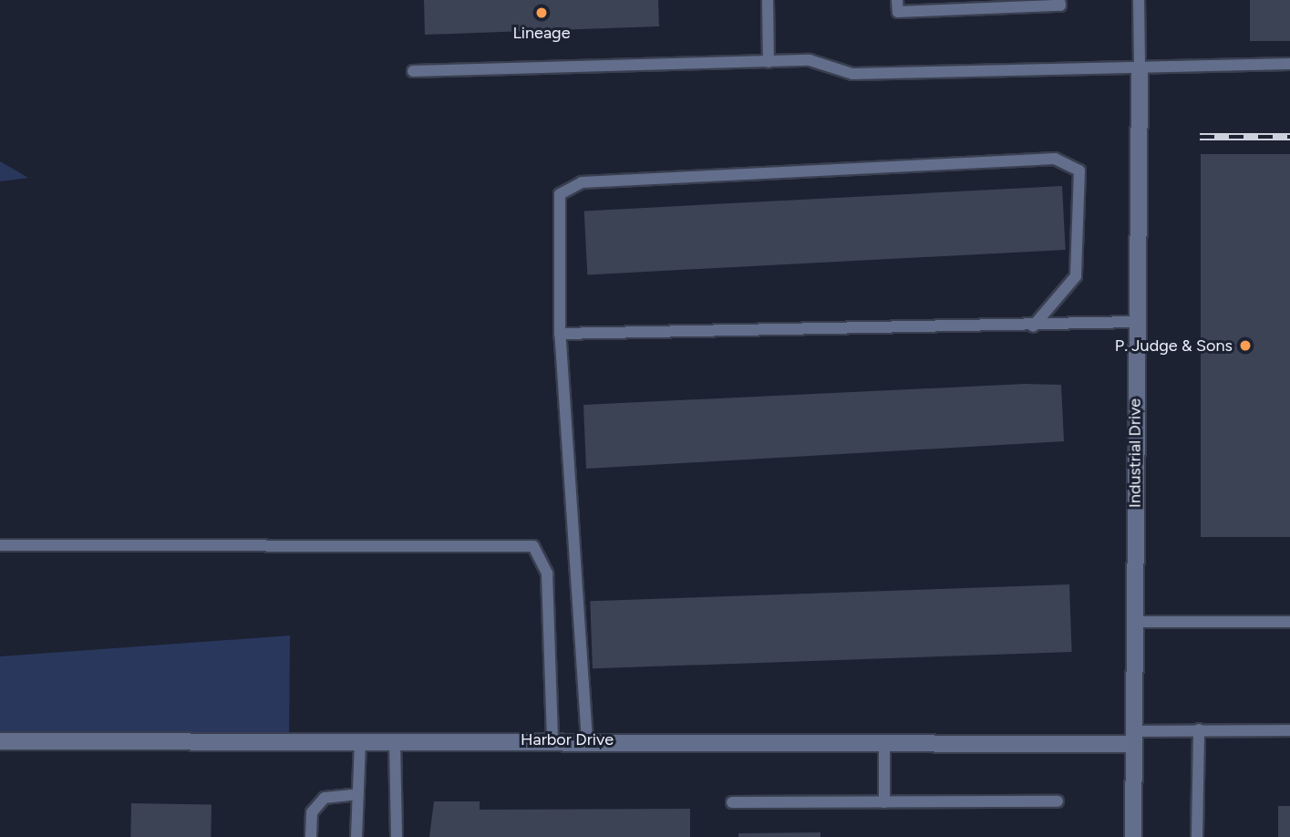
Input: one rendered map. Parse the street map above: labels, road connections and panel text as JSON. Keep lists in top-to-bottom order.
{
  "streets": {
    "street": ["Industrial Drive", "Harbor Drive"]
  },
  "crossings": [
    ["Industrial Drive", "Harbor Drive"]
  ],
  "places": ["Lineage", "P. Judge & Sons"]
}
